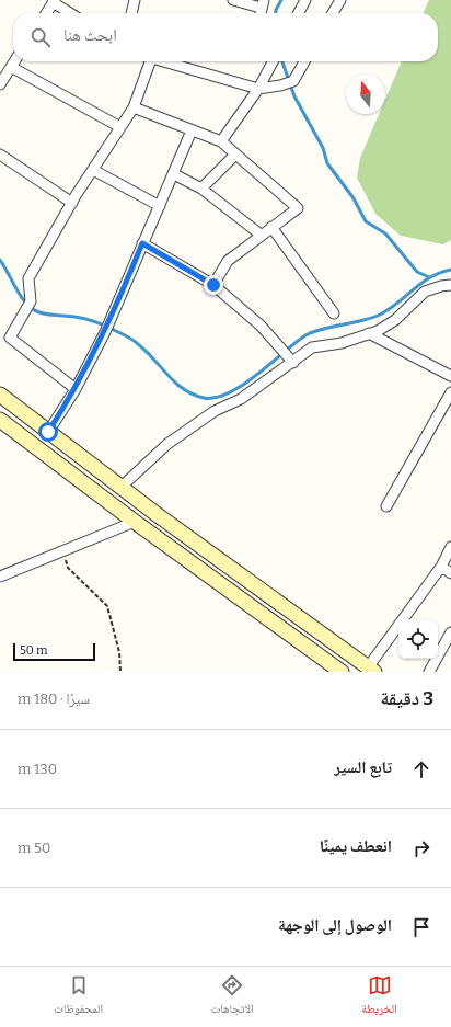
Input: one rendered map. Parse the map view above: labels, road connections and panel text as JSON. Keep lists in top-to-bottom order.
{
  "scale_bar": "50 m",
  "north": "top",
  "page": {
    "search": "ابحث هنا",
    "scale": "50 m",
    "heading": ["3 دقيقة", "سيرًا · 180 m"],
    "list": [
      ["تابع السير", "130 m"],
      ["انعطف يمينًا", "50 m"],
      "الوصول إلى الوجهة"
    ],
    "nav": ["الخريطة", "الاتجاهات", "المحفوظات"]
  }
}
